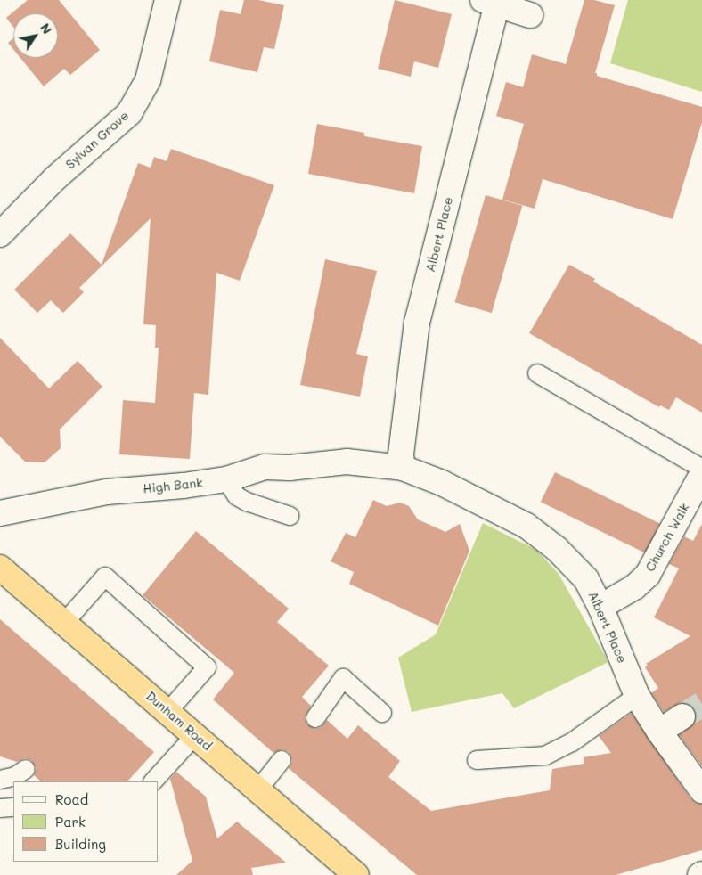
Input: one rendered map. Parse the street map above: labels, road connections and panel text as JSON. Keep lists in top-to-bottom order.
{
  "streets": {
    "highway": ["Dunham Road"],
    "street": [
      "Sylvan Grove",
      "Albert Place",
      "High Bank",
      "Church Walk"
    ]
  },
  "crossings": [
    ["Albert Place", "High Bank"],
    ["Albert Place", "Church Walk"]
  ],
  "legend": ["Road", "Park", "Building"],
  "north": "top right"
}
